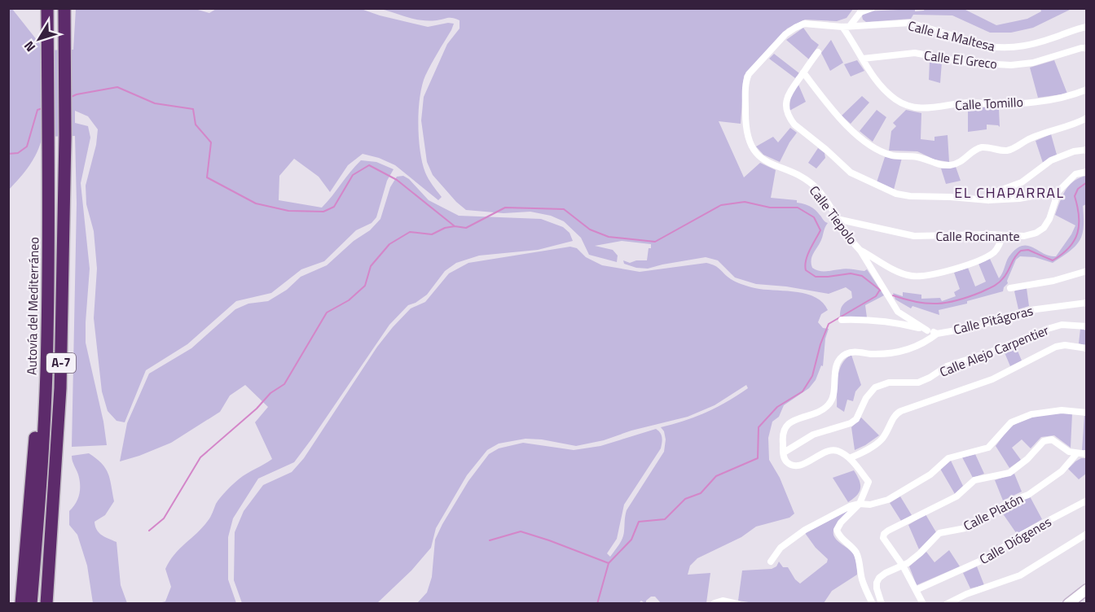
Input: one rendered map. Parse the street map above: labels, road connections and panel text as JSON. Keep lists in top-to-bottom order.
{
  "streets": {
    "highway": ["Autovía del Mediterráneo", "A-7"],
    "street": [
      "Calle La Maltesa",
      "Calle El Greco",
      "Calle Tomillo",
      "Calle Tiepolo",
      "Calle Rocinante",
      "Calle Pitágoras",
      "Calle Alejo Carpentier",
      "Calle Platón",
      "Calle Diógenes"
    ]
  },
  "crossings": [
    ["Calle La Maltesa", "Calle Tomillo"],
    ["Calle La Maltesa", "Calle Tiepolo"],
    ["Calle El Greco", "Calle Tomillo"],
    ["Calle Tomillo", "Calle Tiepolo"],
    ["Calle Tiepolo", "Calle Rocinante"],
    ["Calle Tiepolo", "Calle Pitágoras"]
  ],
  "districts": ["EL CHAPARRAL"],
  "north": "bottom left"
}
